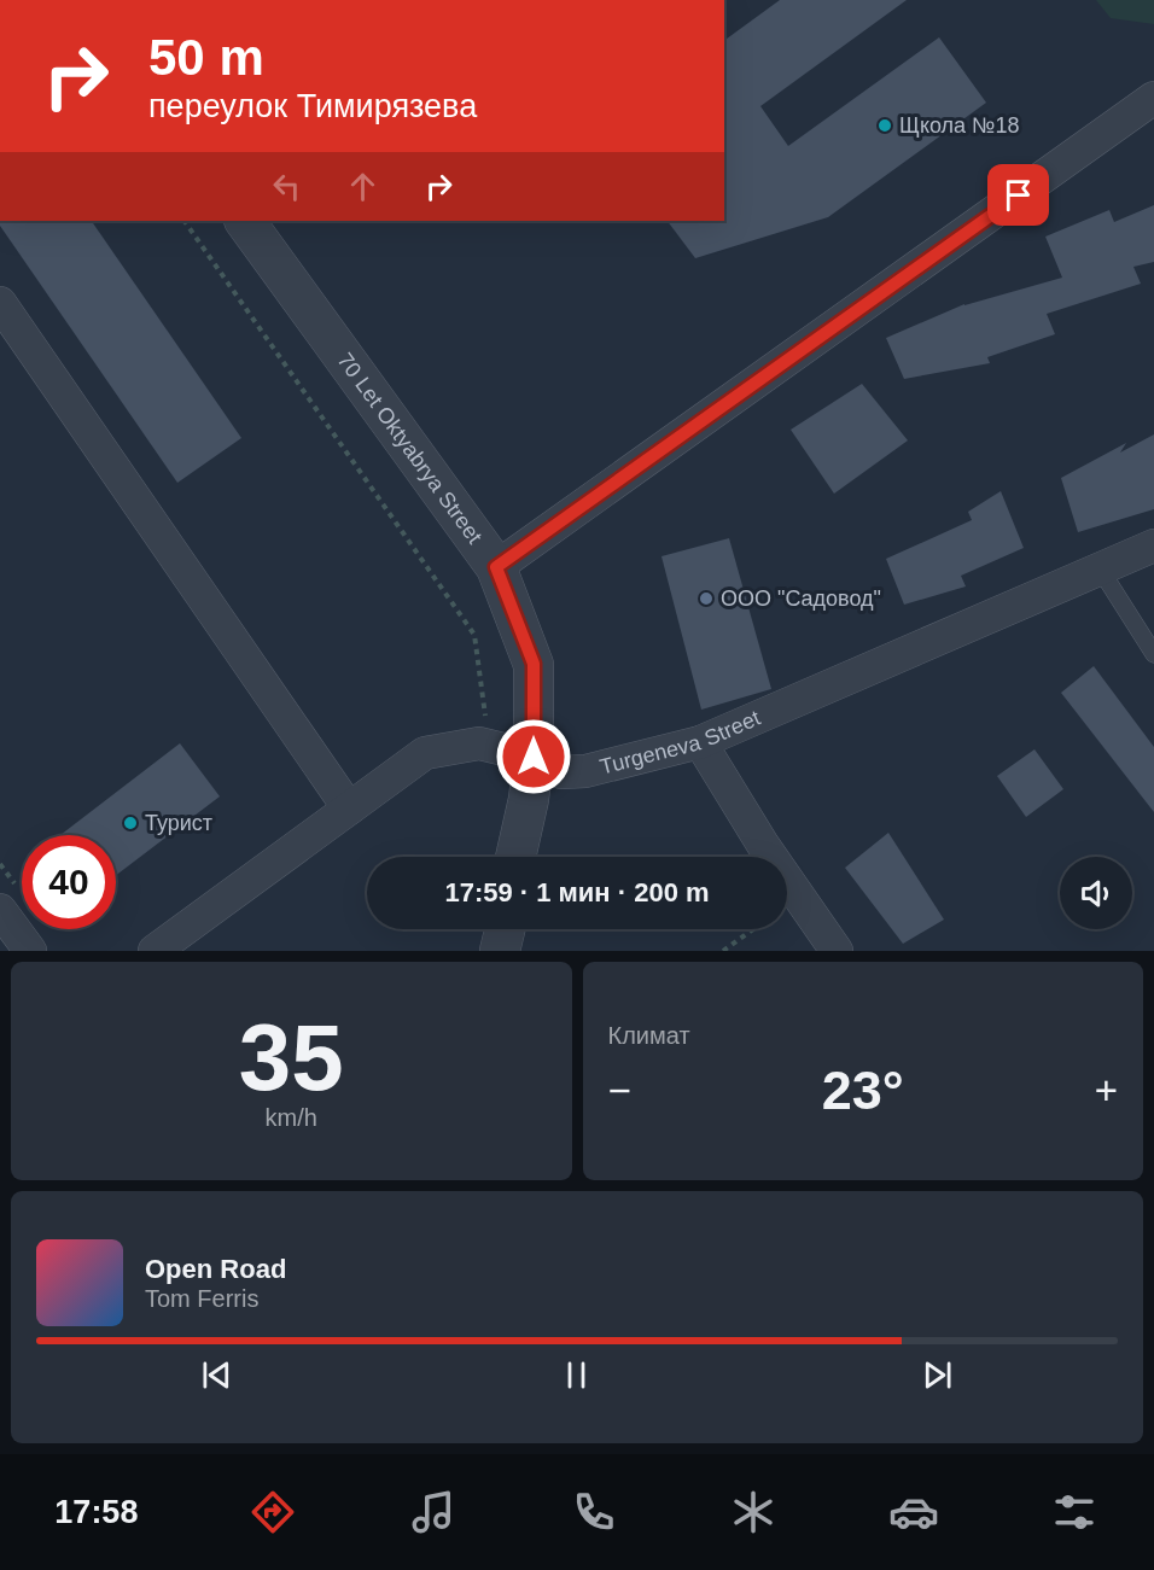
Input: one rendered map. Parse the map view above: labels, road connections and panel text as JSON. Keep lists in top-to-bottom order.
{
  "streets": {
    "street": ["70 Let Oktyabrya Street", "Turgeneva Street"]
  },
  "crossings": [
    ["70 Let Oktyabrya Street", "Turgeneva Street"]
  ],
  "places": ["Щкола №18", "ООО \"Садовод\"", "Турист"],
  "page": {
    "turn": ["50 m", "переулок Тимирязева"],
    "limit": "40",
    "trip": "17:59 · 1 мин · 200 m",
    "tile": [
      ["35", "km/h"],
      "Климат"
    ],
    "heat": ["−", "23°", "+"],
    "song": ["Open Road", "Tom Ferris"],
    "tabs": "17:58"
  }
}
